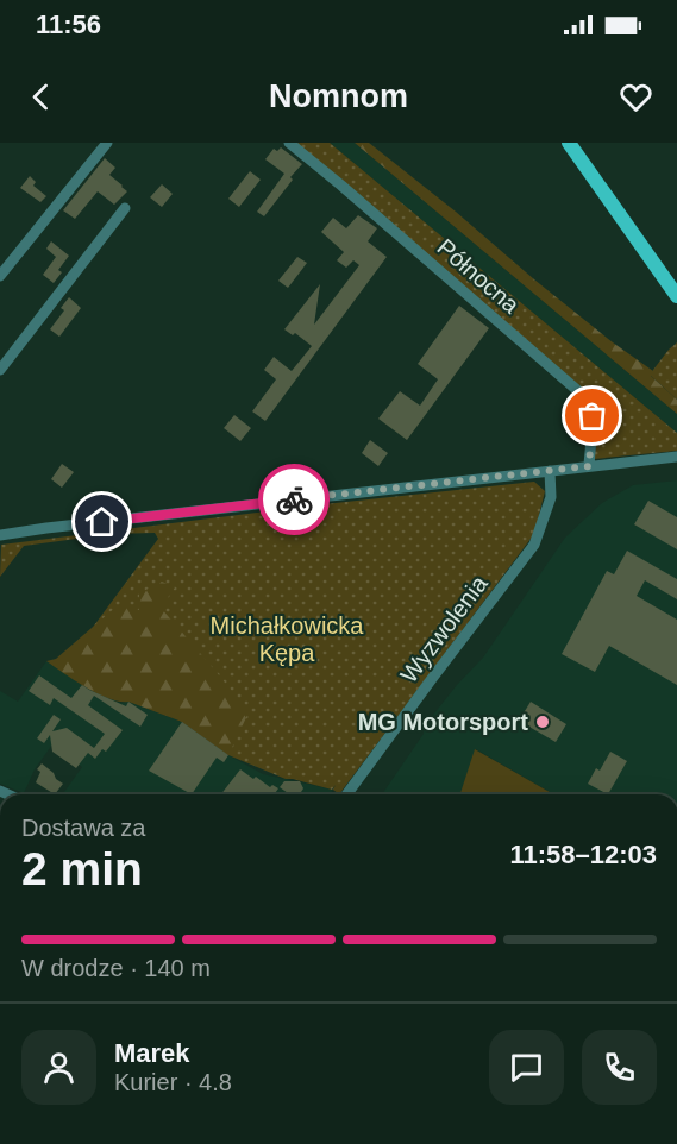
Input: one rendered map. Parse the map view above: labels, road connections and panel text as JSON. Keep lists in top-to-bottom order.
{
  "streets": {
    "street": ["Północna", "Wyzwolenia"]
  },
  "parks": ["Michałkowicka Kępa"],
  "places": ["MG Motorsport"],
  "page": {
    "status": "11:56",
    "header": "Nomnom",
    "heading": ["2 min", "Dostawa za", "11:58–12:03"],
    "panel": ["Marek", "Kurier · 4.8"],
    "bar": "W drodze · 140 m"
  }
}
